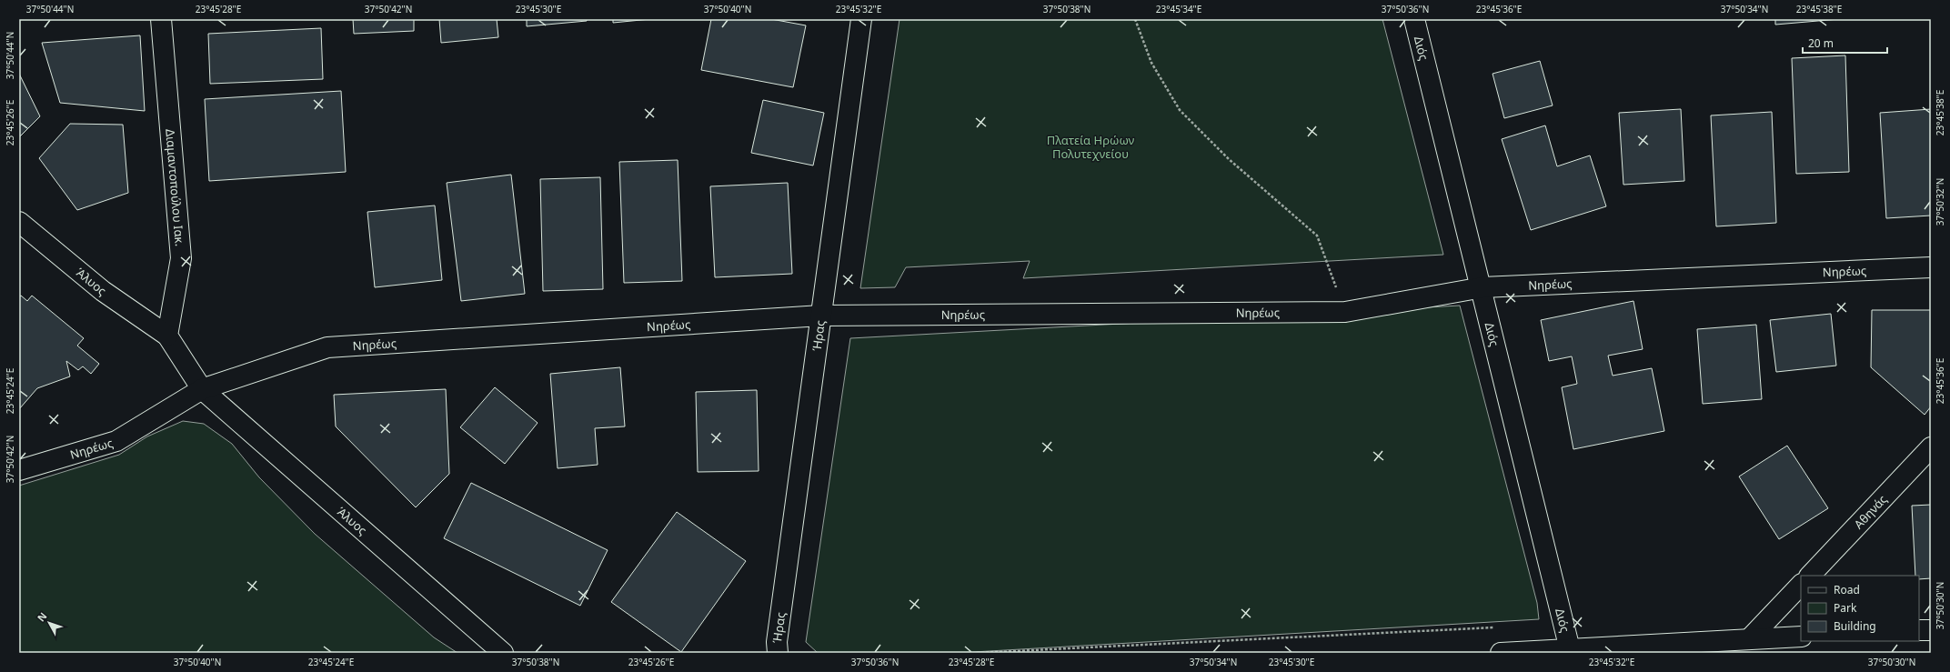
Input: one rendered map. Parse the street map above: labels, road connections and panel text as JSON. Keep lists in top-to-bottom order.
{
  "streets": {
    "main road": [
      "Διός",
      "Διαμαντοπούλου Ιακ.",
      "Νηρέως",
      "Άλυος",
      "Ήρας",
      "Αθηνάς"
    ]
  },
  "crossings": [
    ["Διός", "Νηρέως"],
    ["Διαμαντοπούλου Ιακ.", "Άλυος"],
    ["Νηρέως", "Άλυος"],
    ["Νηρέως", "Ήρας"]
  ],
  "parks": ["Πλατεία Ηρώων Πολυτεχνείου"],
  "legend": ["Road", "Park", "Building"],
  "scale_bar": "20 m",
  "north": "top left",
  "coordinates": [
    "37°50'44\"N",
    "23°45'28\"E",
    "37°50'42\"N",
    "23°45'30\"E",
    "37°50'40\"N",
    "23°45'32\"E",
    "37°50'38\"N",
    "23°45'34\"E",
    "37°50'36\"N",
    "23°45'36\"E",
    "37°50'34\"N",
    "23°45'38\"E",
    "23°45'26\"E",
    "37°50'32\"N",
    "23°45'24\"E",
    "37°50'30\"N"
  ]
}
